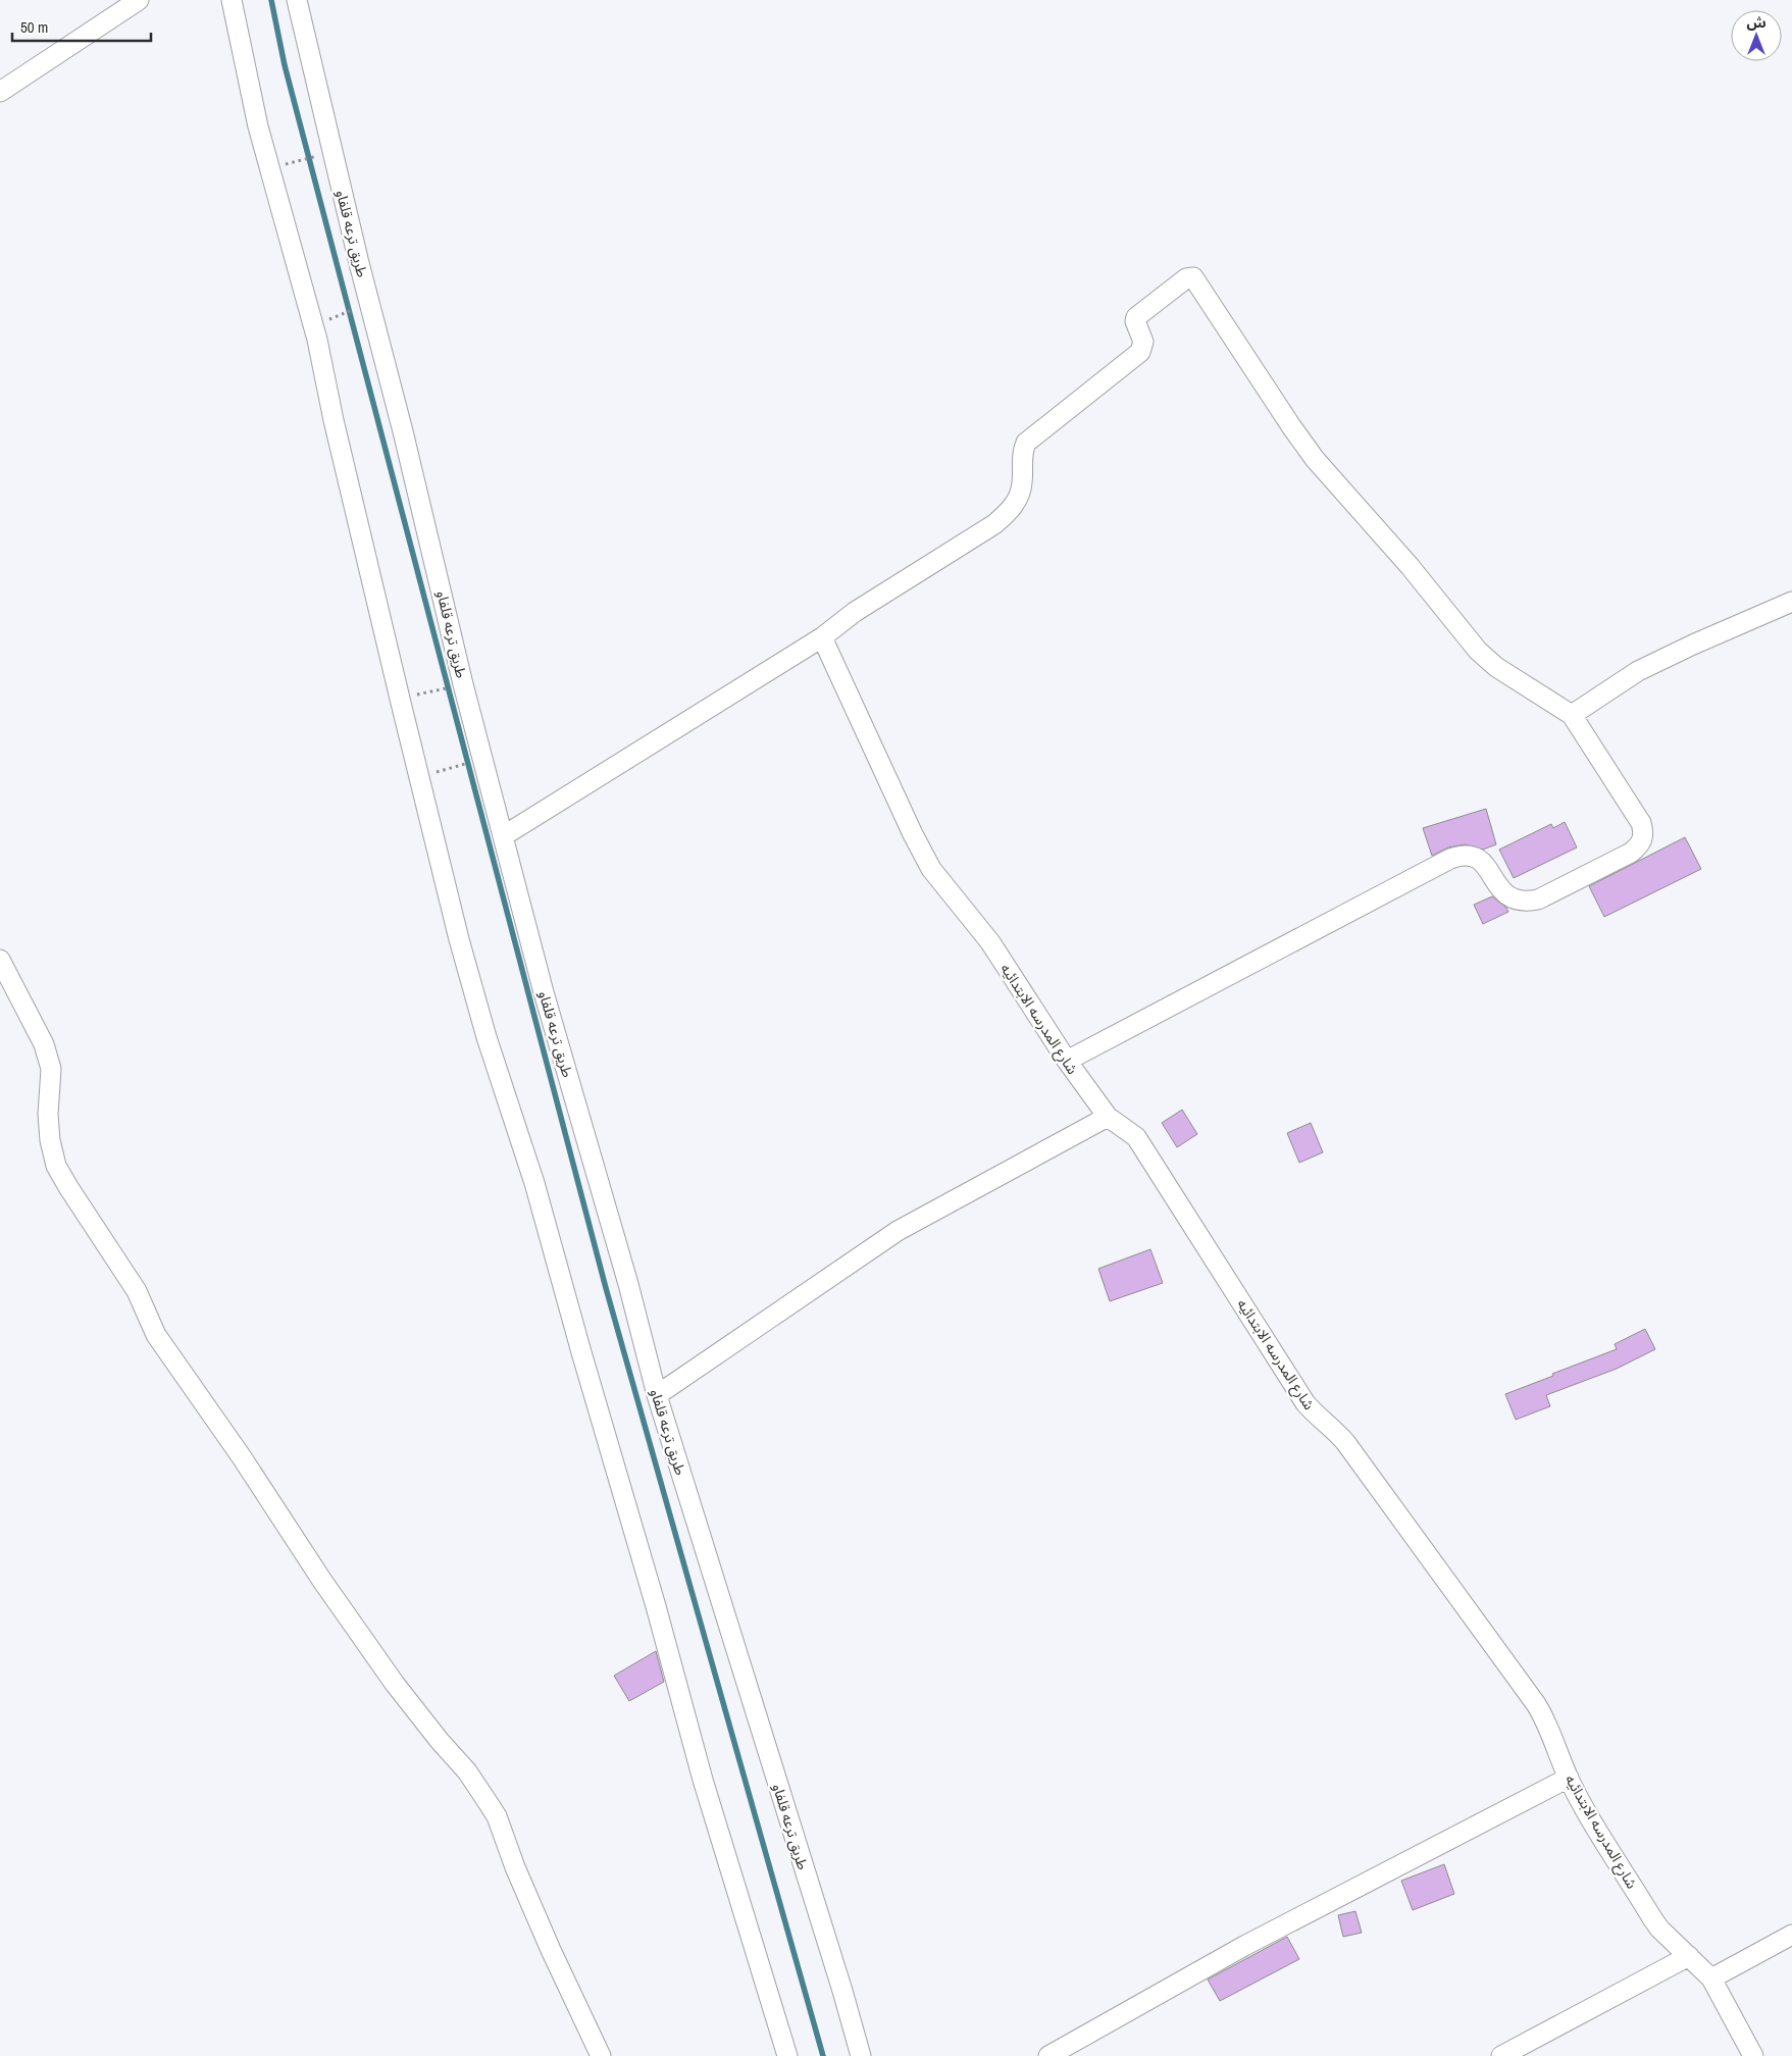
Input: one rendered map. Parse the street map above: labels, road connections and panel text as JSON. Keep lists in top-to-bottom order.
{
  "streets": {
    "street": ["طريق ترعه قلفاو", "شارع المدرسه الابتدائيه"]
  },
  "scale_bar": "50 m",
  "north": "top"
}
